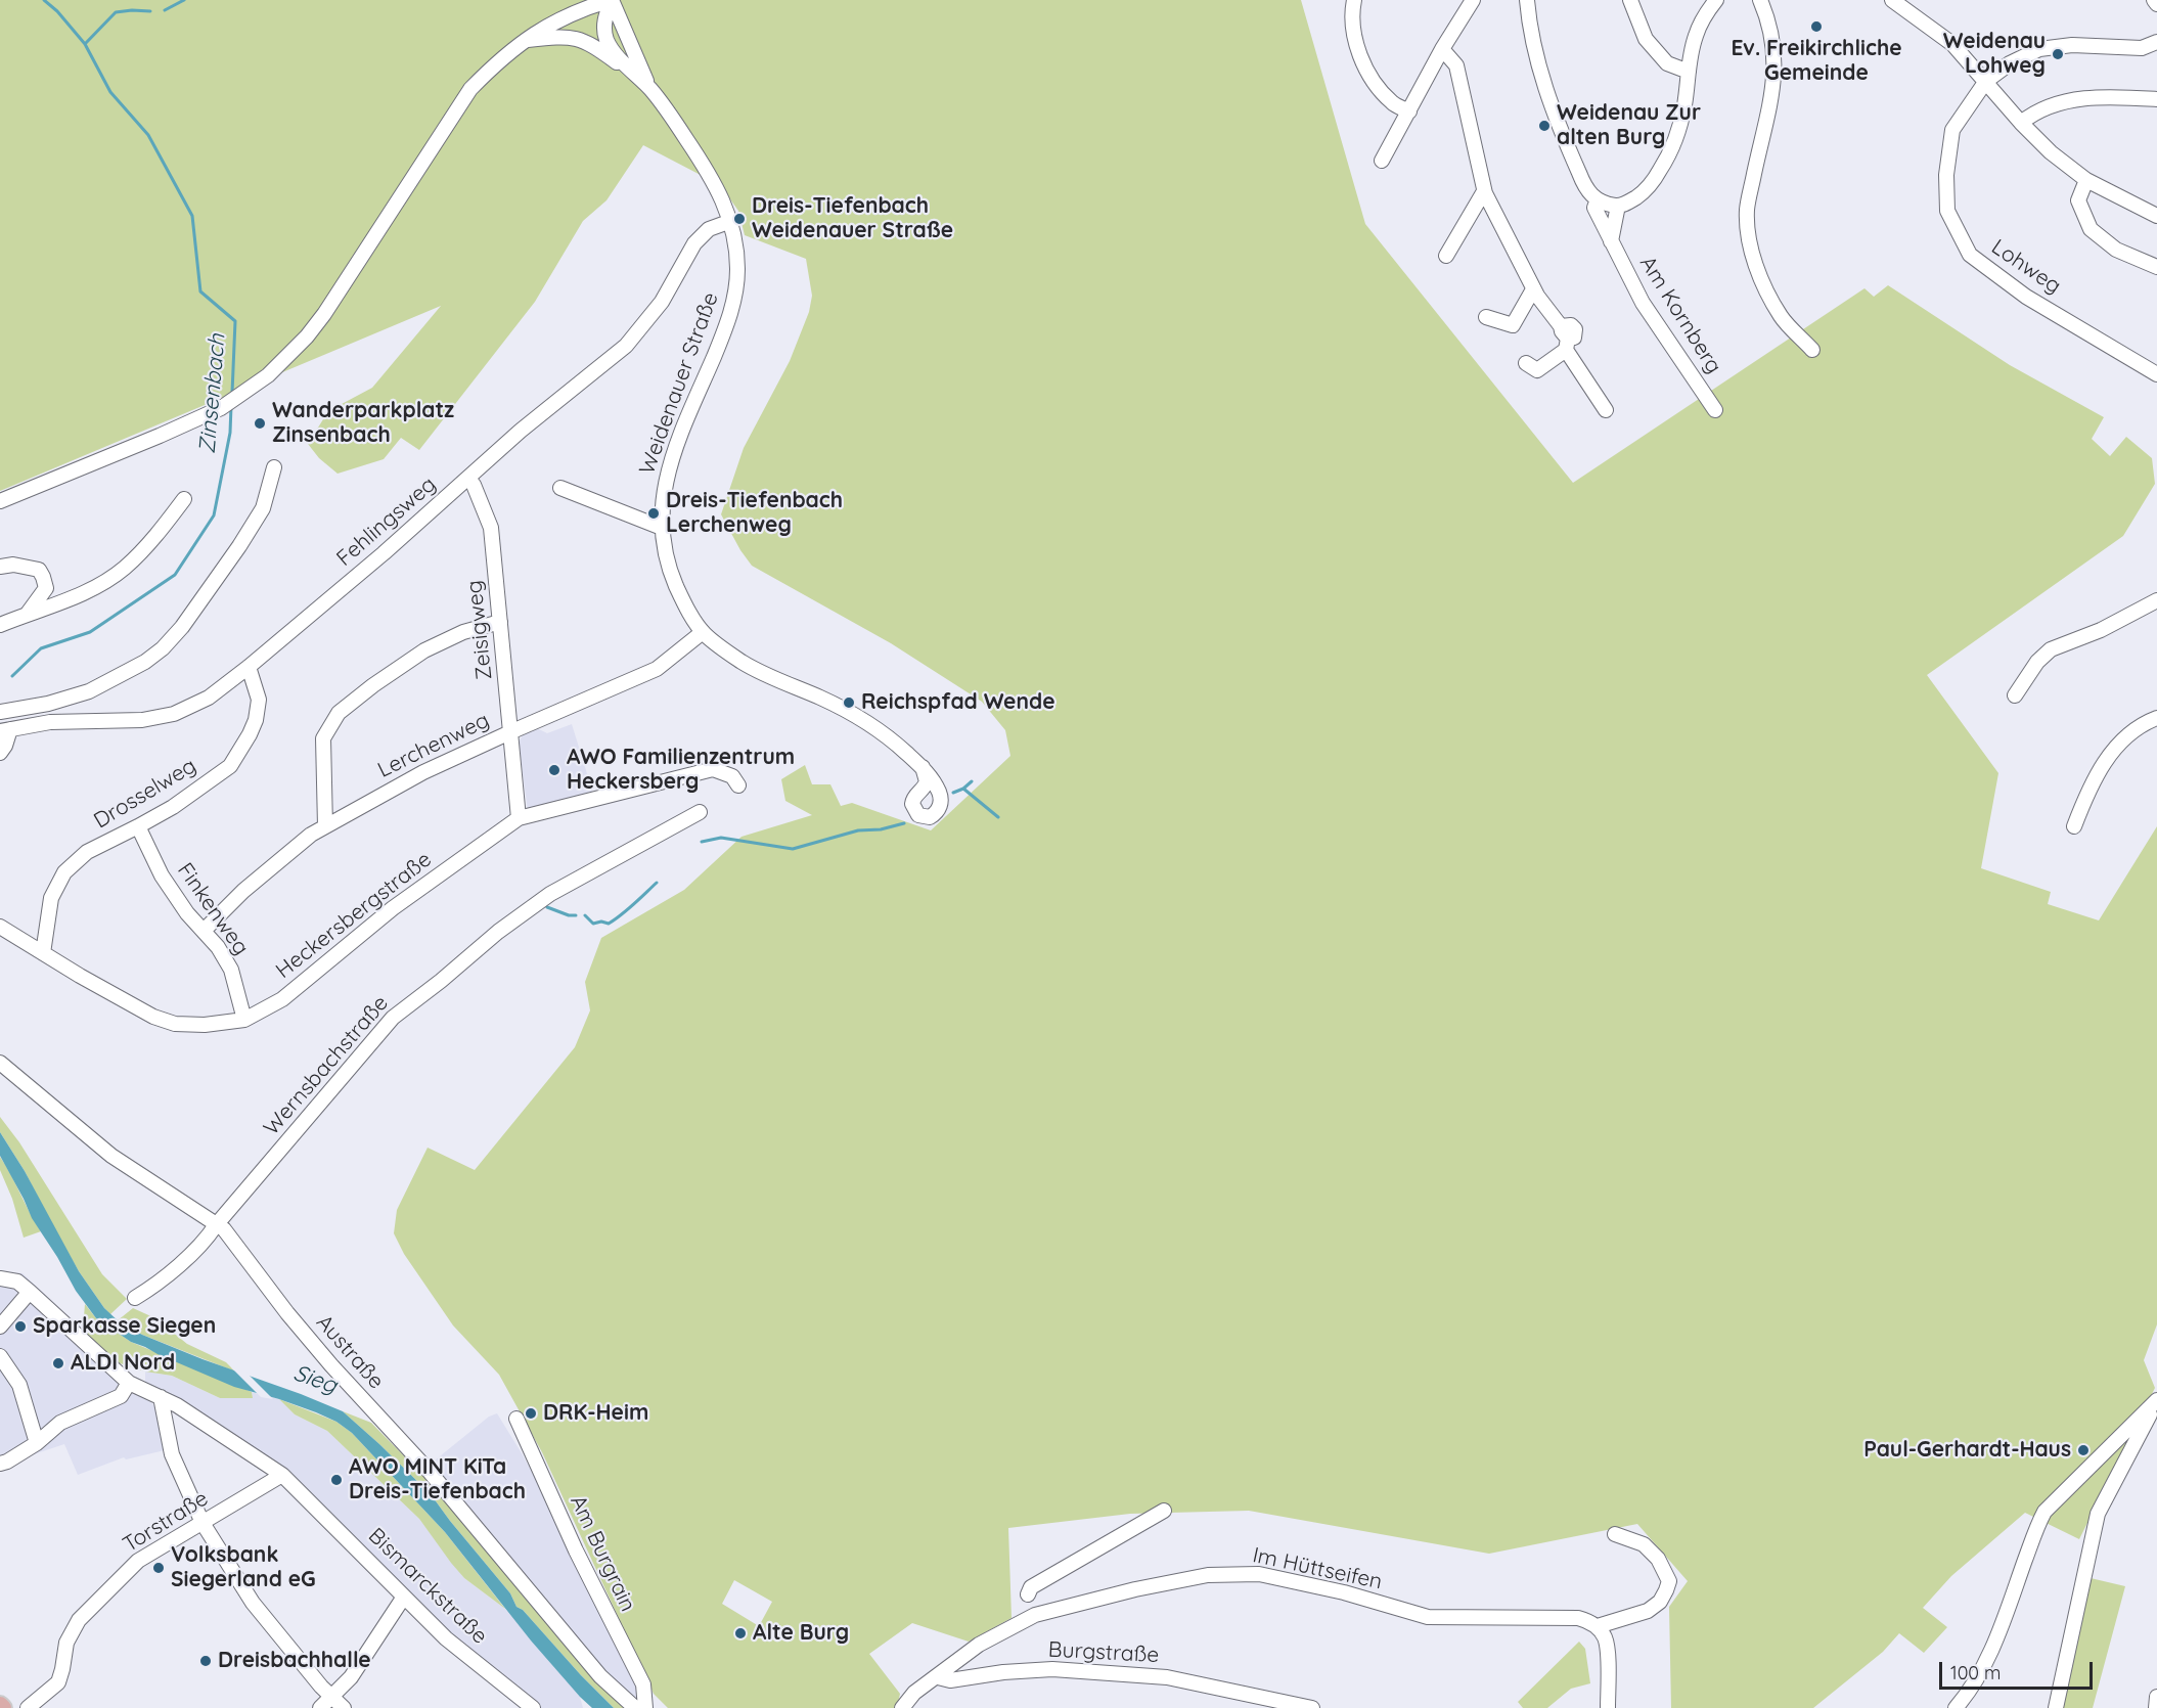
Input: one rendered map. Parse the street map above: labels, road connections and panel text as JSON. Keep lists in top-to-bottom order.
{
  "streets": {
    "street": [
      "Lohweg",
      "Am Kornberg",
      "Weidenauer Straße",
      "Fehlingsweg",
      "Zeisigweg",
      "Lerchenweg",
      "Drosselweg",
      "Finkenweg",
      "Heckersbergstraße",
      "Wernsbachstraße",
      "Austraße",
      "Torstraße",
      "Am Burgrain",
      "Im Hüttseifen",
      "Bismarckstraße",
      "Burgstraße"
    ]
  },
  "crossings": [
    ["Weidenauer Straße", "Fehlingsweg"],
    ["Weidenauer Straße", "Lerchenweg"],
    ["Fehlingsweg", "Zeisigweg"],
    ["Fehlingsweg", "Drosselweg"],
    ["Zeisigweg", "Lerchenweg"],
    ["Zeisigweg", "Heckersbergstraße"],
    ["Lerchenweg", "Finkenweg"],
    ["Drosselweg", "Finkenweg"],
    ["Drosselweg", "Heckersbergstraße"],
    ["Finkenweg", "Heckersbergstraße"],
    ["Wernsbachstraße", "Austraße"],
    ["Torstraße", "Bismarckstraße"],
    ["Im Hüttseifen", "Burgstraße"]
  ],
  "water": ["Zinsenbach", "Sieg"],
  "places": [
    "Ev. Freikirchliche Gemeinde",
    "Weidenau Lohweg",
    "Weidenau Zur alten Burg",
    "Dreis-Tiefenbach Weidenauer Straße",
    "Wanderparkplatz Zinsenbach",
    "Dreis-Tiefenbach Lerchenweg",
    "Reichspfad Wende",
    "AWO Familienzentrum Heckersberg",
    "Sparkasse Siegen",
    "ALDI Nord",
    "DRK-Heim",
    "Paul-Gerhardt-Haus",
    "AWO MINT KiTa Dreis-Tiefenbach",
    "Volksbank Siegerland eG",
    "Alte Burg",
    "Dreisbachhalle"
  ],
  "scale_bar": "100 m"
}
